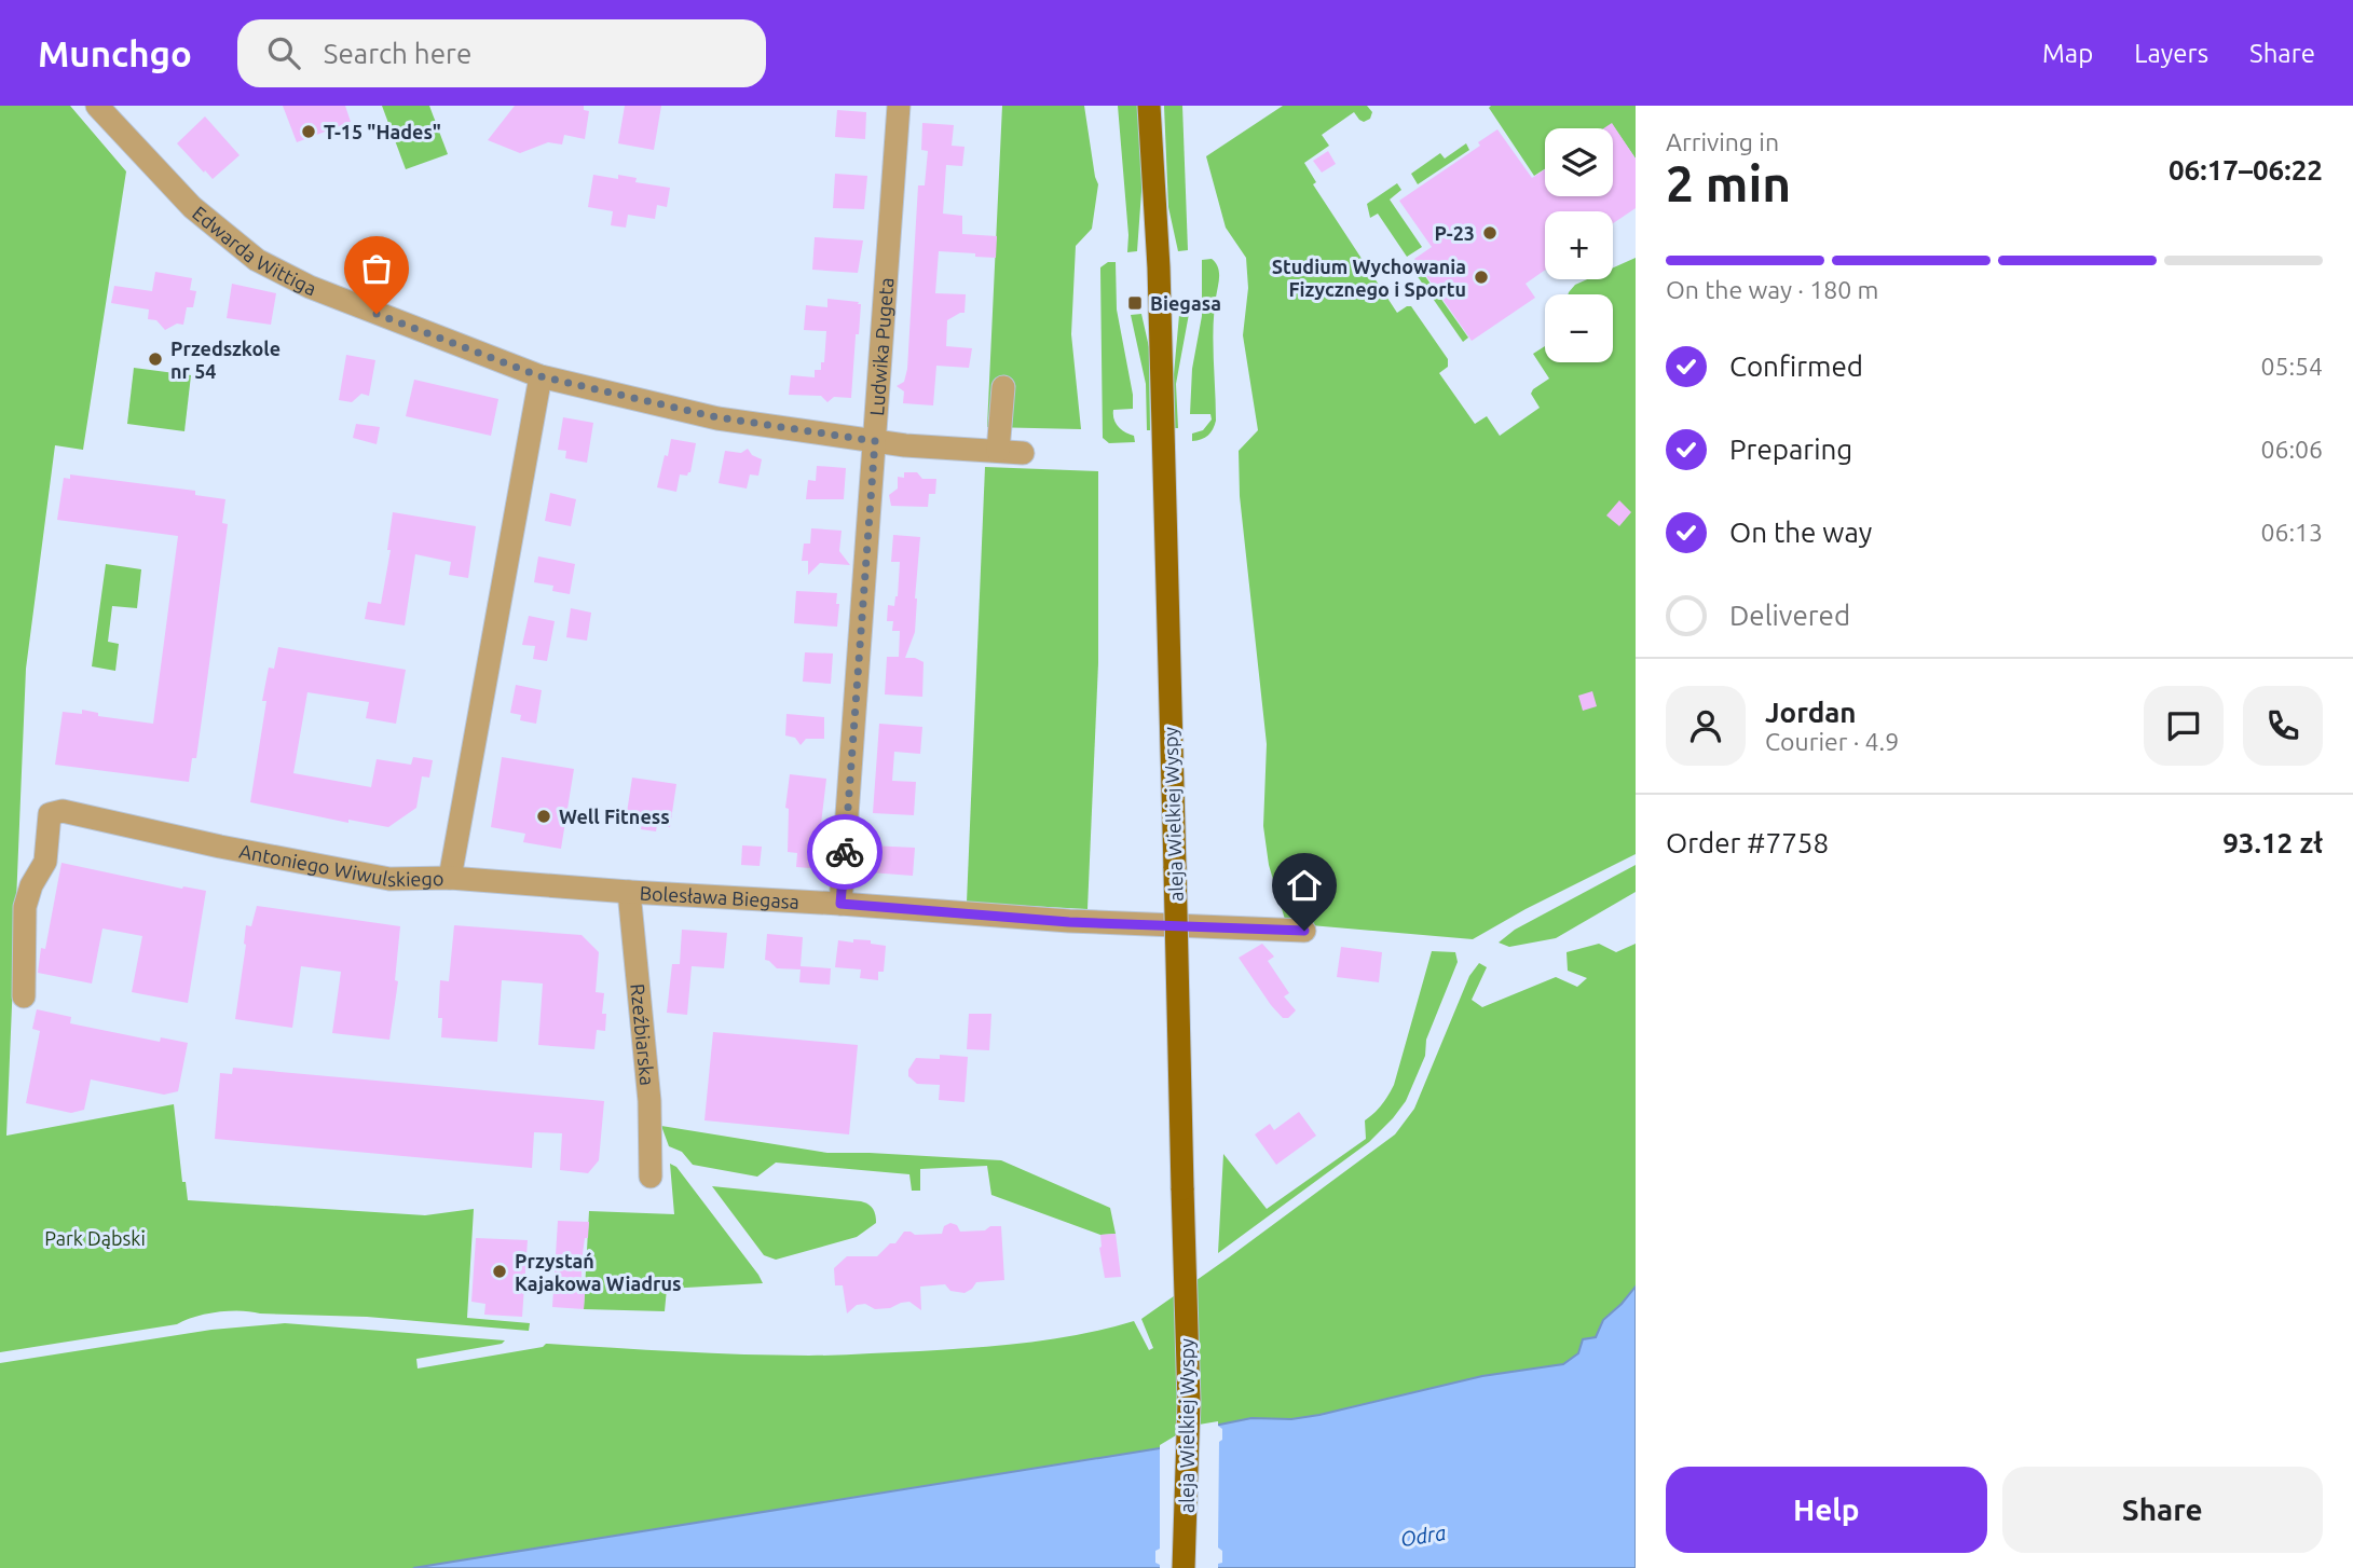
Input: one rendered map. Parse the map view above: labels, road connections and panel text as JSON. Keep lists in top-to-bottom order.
{
  "streets": {
    "main road": ["aleja Wielkiej Wyspy"],
    "street": [
      "Edwarda Wittiga",
      "Ludwika Pugeta",
      "Antoniego Wiwulskiego",
      "Bolesława Biegasa",
      "Rzeźbiarska"
    ]
  },
  "crossings": [
    ["Edwarda Wittiga", "Ludwika Pugeta"],
    ["Edwarda Wittiga", "Antoniego Wiwulskiego"],
    ["Ludwika Pugeta", "Bolesława Biegasa"],
    ["Antoniego Wiwulskiego", "Bolesława Biegasa"],
    ["Bolesława Biegasa", "Rzeźbiarska"]
  ],
  "water": ["Odra"],
  "parks": ["Park Dąbski"],
  "places": {
    "other": [
      "T-15 \"Hades\"",
      "P-23",
      "Studium Wychowania Fizycznego i Sportu",
      "Przedszkole nr 54",
      "Well Fitness",
      "Przystań Kajakowa Wiadrus"
    ],
    "transit": ["Biegasa"]
  },
  "page": {
    "header": "Munchgo",
    "search": "Search here",
    "nav": ["Map", "Layers", "Share"],
    "heading": ["2 min", "Arriving in", "06:17–06:22"],
    "panel": [
      "Jordan",
      "Courier · 4.9",
      "Order #7758",
      "93.12 zł"
    ],
    "map_buttons": ["+", "−"],
    "bar": "On the way · 180 m",
    "list": [
      ["Confirmed", "05:54"],
      ["Preparing", "06:06"],
      ["On the way", "06:13"],
      "Delivered"
    ],
    "buttons": ["Help", "Share"]
  }
}
